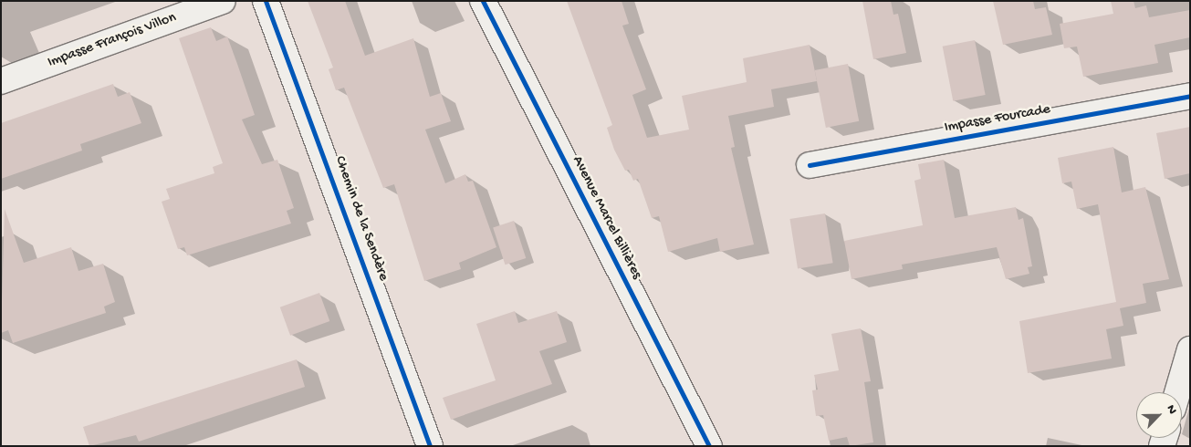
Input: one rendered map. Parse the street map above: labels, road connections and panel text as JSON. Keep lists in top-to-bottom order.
{
  "streets": {
    "street": [
      "Impasse François Villon",
      "Impasse Fourcade",
      "Avenue Marcel Billières",
      "Chemin de la Sendère"
    ]
  },
  "north": "top right"
}
